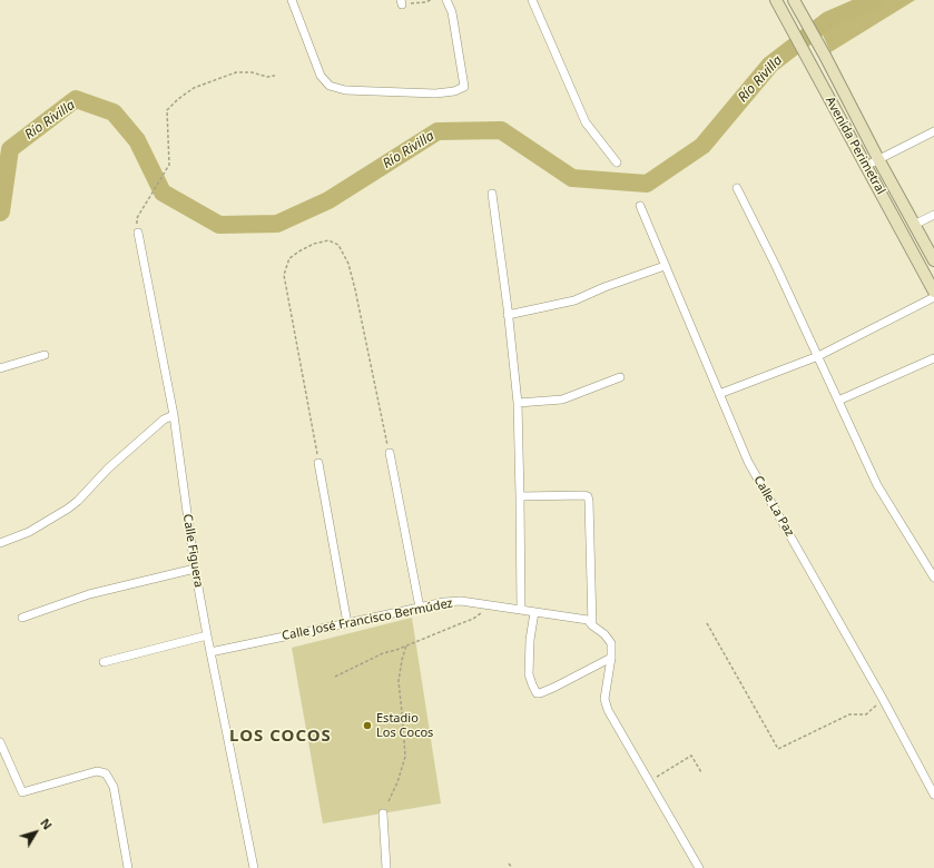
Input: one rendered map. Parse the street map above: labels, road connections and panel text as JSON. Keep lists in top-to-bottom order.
{
  "streets": {
    "main road": ["Avenida Perimetral"],
    "street": ["Calle La Paz", "Calle Figuera", "Calle José Francisco Bermúdez"]
  },
  "crossings": [
    ["Calle Figuera", "Calle José Francisco Bermúdez"]
  ],
  "districts": ["LOS COCOS"],
  "water": ["Río Rivilla"],
  "places": ["Estadio Los Cocos"],
  "north": "top right"
}
